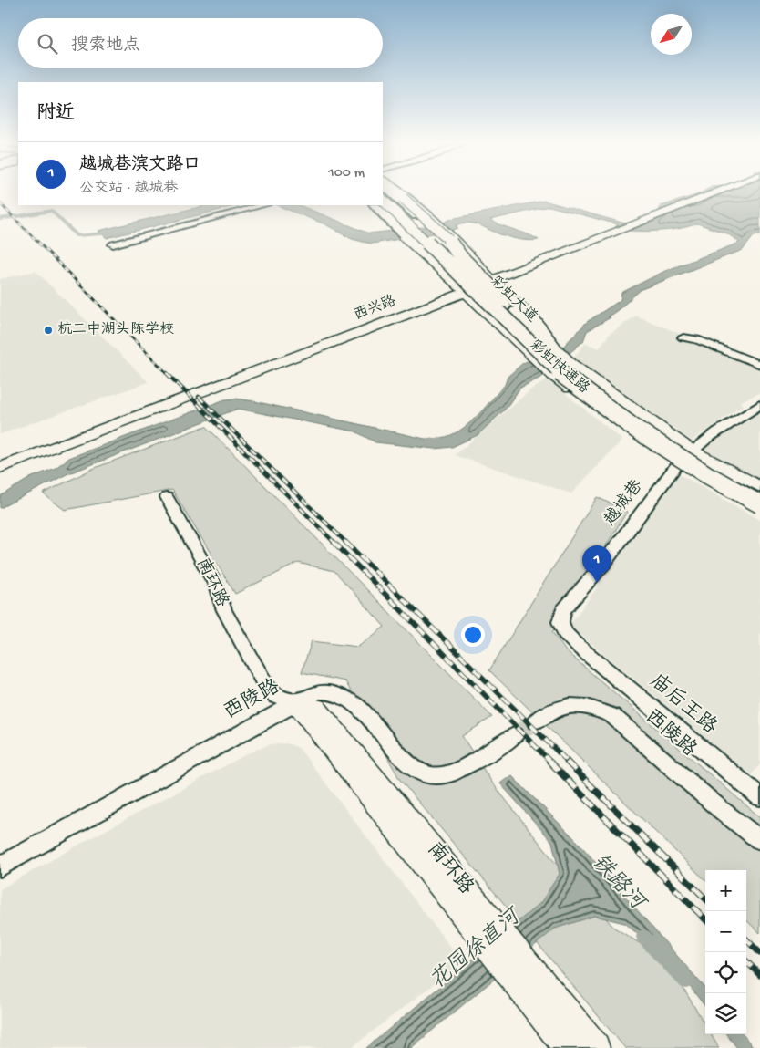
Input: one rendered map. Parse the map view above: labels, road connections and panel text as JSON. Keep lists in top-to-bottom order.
{
  "streets": {
    "highway": ["彩虹快速路"],
    "main road": ["彩虹大道", "西兴路", "南环路"],
    "street": ["越城巷", "西陵路", "庙后王路"]
  },
  "crossings": [
    ["彩虹大道", "西兴路"],
    ["彩虹大道", "彩虹快速路"],
    ["彩虹大道", "越城巷"],
    ["越城巷", "庙后王路"],
    ["南环路", "西陵路"]
  ],
  "water": ["铁路河", "花园徐直河"],
  "places": ["杭二中湖头陈学校"],
  "north": "bottom left",
  "page": {
    "search": "搜索地点",
    "heading": "附近",
    "list": [
      {
        "mark": "1",
        "name": "越城巷滨文路口",
        "note": "公交站 · 越城巷",
        "value": "100 m"
      }
    ],
    "pins": "1",
    "map_buttons": ["+", "−"]
  }
}
